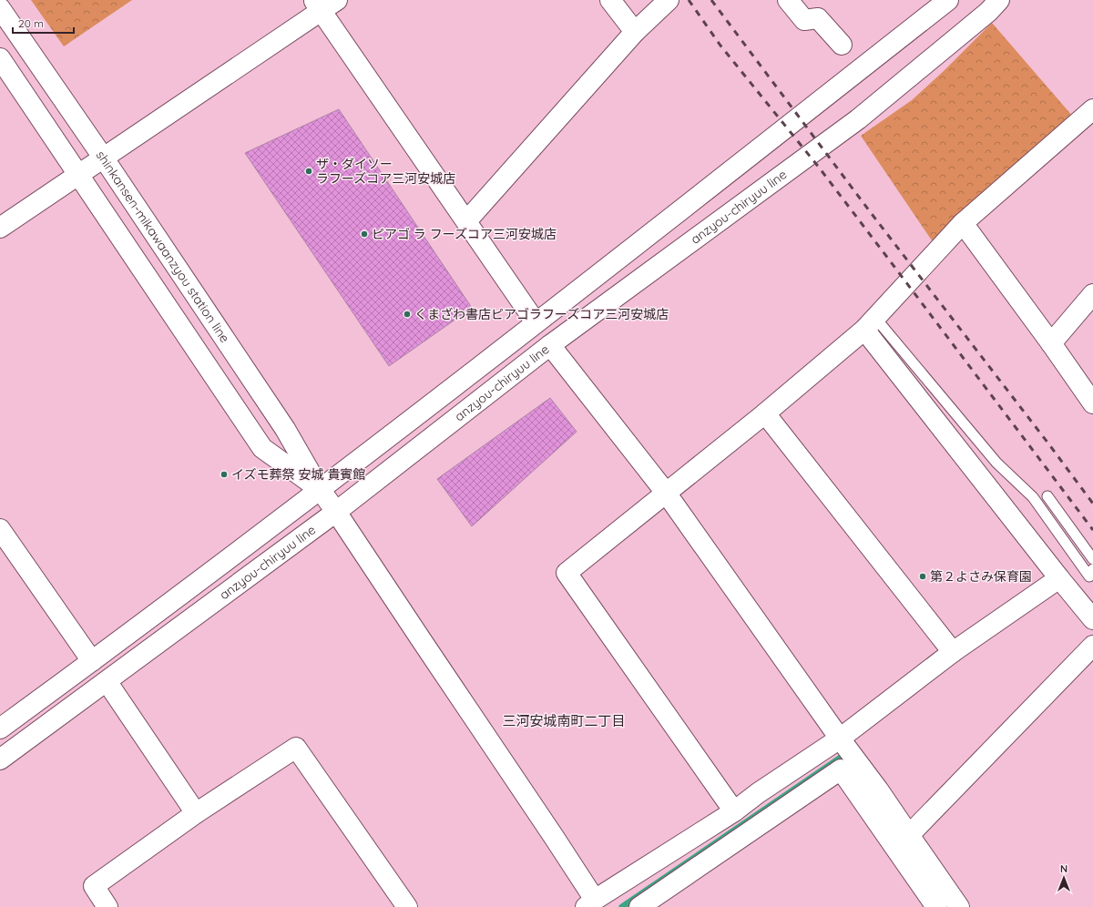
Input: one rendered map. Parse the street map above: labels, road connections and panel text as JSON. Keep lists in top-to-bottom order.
{
  "streets": {
    "street": ["anzyou-chiryuu line", "shinkansen-mikawaanzyou station line"]
  },
  "crossings": [
    ["anzyou-chiryuu line", "shinkansen-mikawaanzyou station line"]
  ],
  "districts": ["三河安城南町二丁目"],
  "places": [
    "ザ・ダイソー ラフーズコア三河安城店",
    "ピアゴ ラ フーズコア三河安城店",
    "くまざわ書店ピアゴラフーズコア三河安城店",
    "イズモ葬祭 安城 貴賓館",
    "第２よさみ保育園"
  ],
  "scale_bar": "20 m",
  "north": "top"
}
